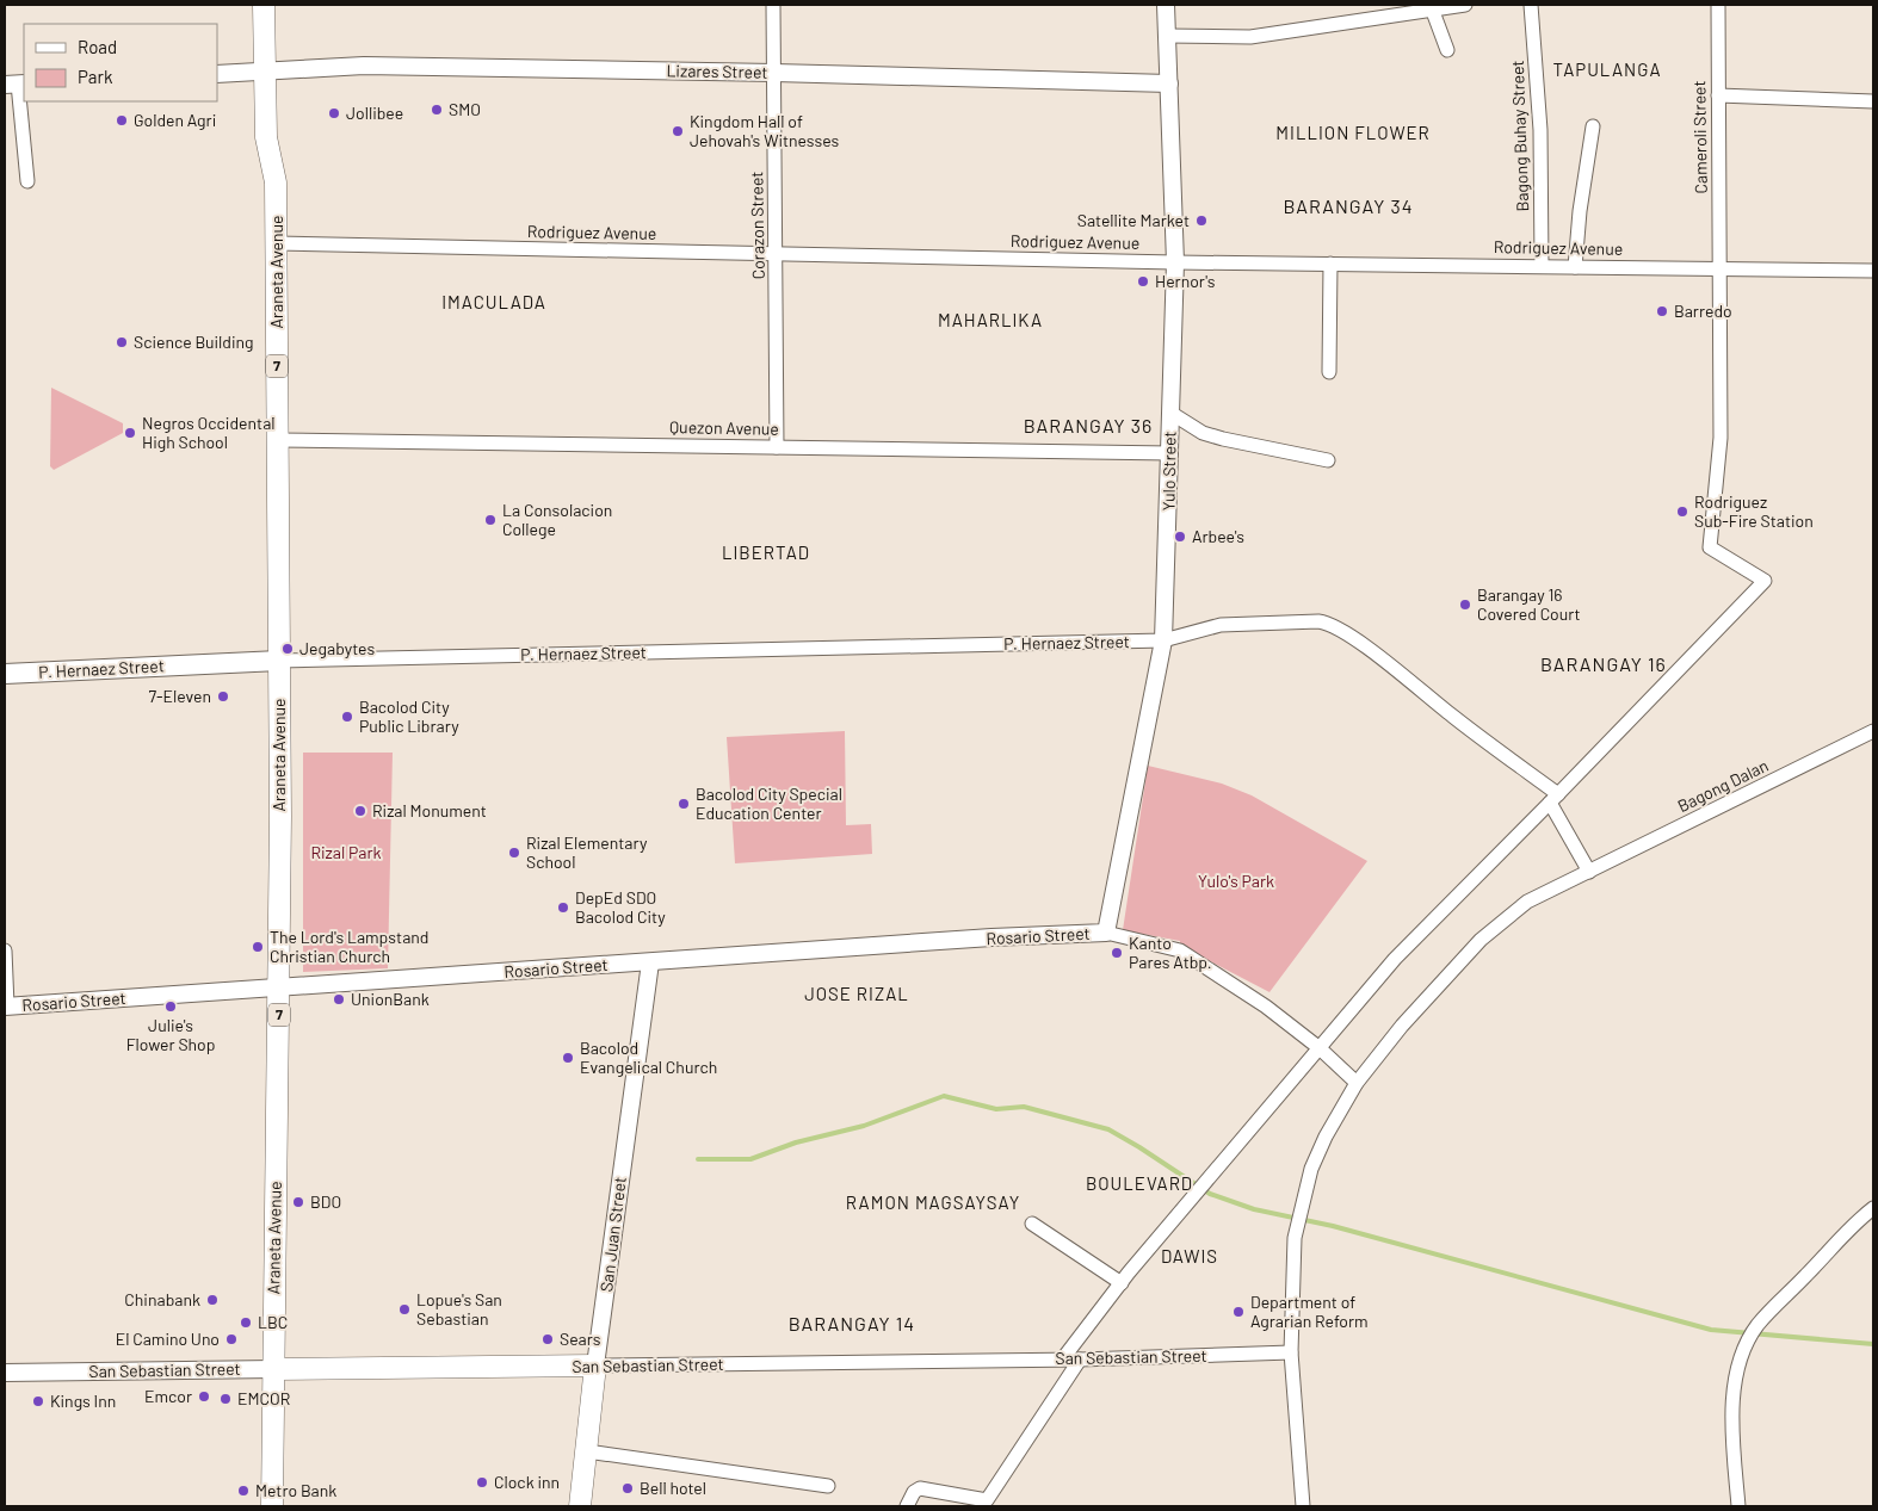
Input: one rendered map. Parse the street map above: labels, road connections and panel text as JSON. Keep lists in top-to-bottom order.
{
  "streets": {
    "main road": [
      "Araneta Avenue",
      "7",
      "P. Hernaez Street",
      "San Juan Street",
      "San Sebastian Street"
    ],
    "street": [
      "Lizares Street",
      "Bagong Buhay Street",
      "Cameroli Street",
      "Corazon Street",
      "Rodriguez Avenue",
      "Quezon Avenue",
      "Yulo Street",
      "Bagong Dalan",
      "Rosario Street"
    ]
  },
  "crossings": [
    ["Lizares Street", "Corazon Street"],
    ["Lizares Street", "Araneta Avenue"],
    ["Lizares Street", "Yulo Street"],
    ["Bagong Buhay Street", "Rodriguez Avenue"],
    ["Cameroli Street", "Rodriguez Avenue"],
    ["Cameroli Street", "P. Hernaez Street"],
    ["Corazon Street", "Rodriguez Avenue"],
    ["Corazon Street", "Quezon Avenue"],
    ["Rodriguez Avenue", "Araneta Avenue"],
    ["Rodriguez Avenue", "Yulo Street"],
    ["Araneta Avenue", "Quezon Avenue"],
    ["Araneta Avenue", "P. Hernaez Street"],
    ["Araneta Avenue", "Rosario Street"],
    ["Araneta Avenue", "San Sebastian Street"],
    ["Quezon Avenue", "Yulo Street"],
    ["Yulo Street", "P. Hernaez Street"],
    ["Yulo Street", "Rosario Street"],
    ["Bagong Dalan", "San Sebastian Street"],
    ["Rosario Street", "San Juan Street"],
    ["San Juan Street", "San Sebastian Street"]
  ],
  "districts": [
    "TAPULANGA",
    "MILLION FLOWER",
    "BARANGAY 34",
    "IMACULADA",
    "MAHARLIKA",
    "BARANGAY 36",
    "LIBERTAD",
    "BARANGAY 16",
    "JOSE RIZAL",
    "BOULEVARD",
    "RAMON MAGSAYSAY",
    "DAWIS",
    "BARANGAY 14"
  ],
  "parks": ["Rizal Park", "Yulo's Park"],
  "places": [
    "SMO",
    "Jollibee",
    "Golden Agri",
    "Kingdom Hall of Jehovah's Witnesses",
    "Satellite Market",
    "Hernor's",
    "Barredo",
    "Science Building",
    "Negros Occidental High School",
    "Rodriguez Sub-Fire Station",
    "La Consolacion College",
    "Arbee's",
    "Barangay 16 Covered Court",
    "Jegabytes",
    "7-Eleven",
    "Bacolod City Public Library",
    "Bacolod City Special Education Center",
    "Rizal Monument",
    "Rizal Elementary School",
    "DepEd SDO Bacolod City",
    "The Lord's Lampstand Christian Church",
    "Kanto Pares Atbp.",
    "UnionBank",
    "Julie's Flower Shop",
    "Bacolod Evangelical Church",
    "BDO",
    "Chinabank",
    "Lopue's San Sebastian",
    "Department of Agrarian Reform",
    "LBC",
    "El Camino Uno",
    "Sears",
    "Emcor",
    "EMCOR",
    "Kings Inn",
    "Clock inn",
    "Bell hotel",
    "Metro Bank"
  ],
  "legend": ["Road", "Park"]
}
